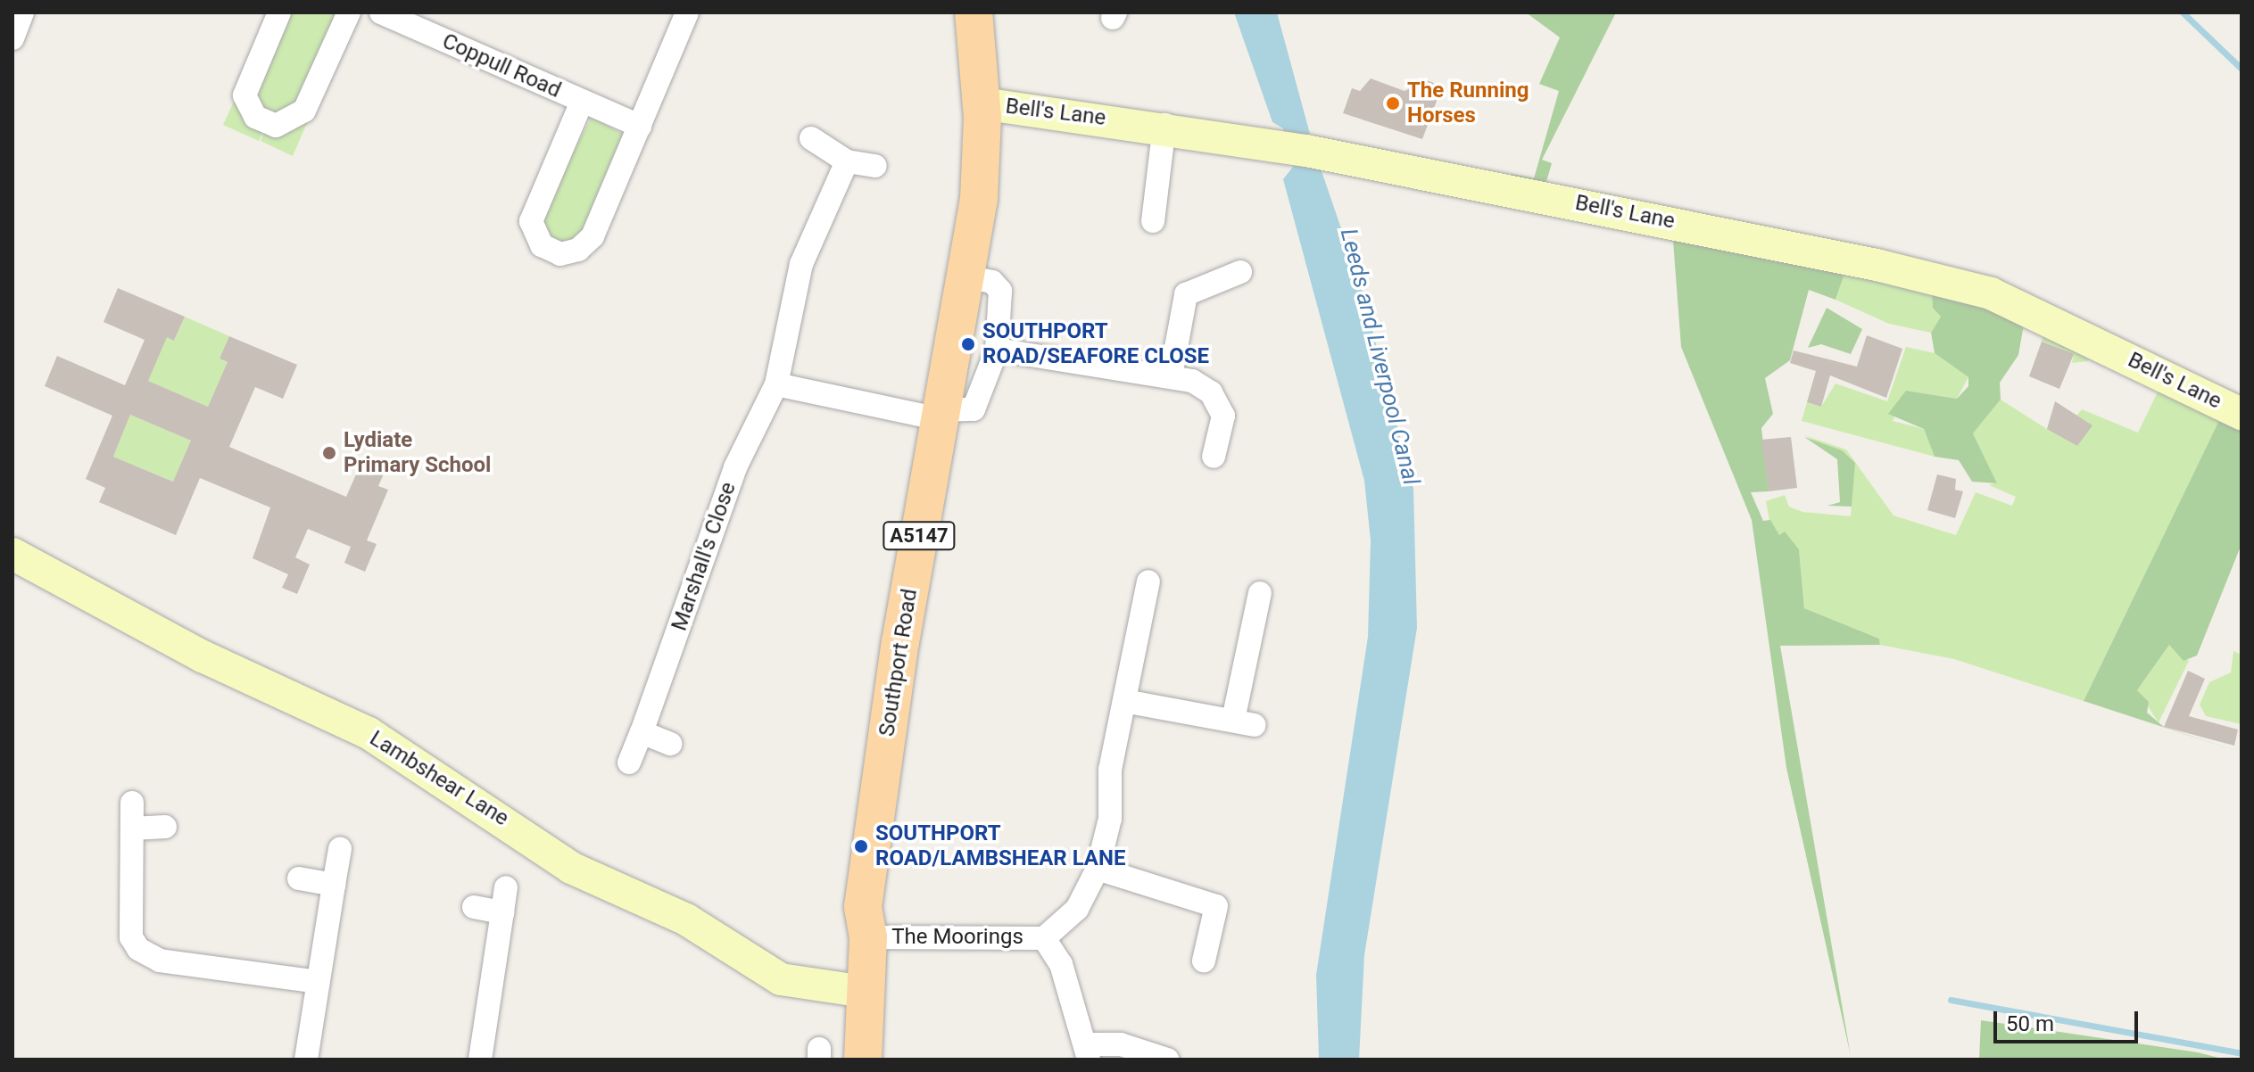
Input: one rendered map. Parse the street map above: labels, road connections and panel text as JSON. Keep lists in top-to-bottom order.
{
  "streets": {
    "main road": ["A5147", "Southport Road"],
    "street": [
      "Coppull Road",
      "Bell's Lane",
      "Marshall's Close",
      "Lambshear Lane",
      "The Moorings"
    ]
  },
  "crossings": [
    ["Bell's Lane", "Southport Road"],
    ["Southport Road", "Lambshear Lane"],
    ["Southport Road", "The Moorings"]
  ],
  "water": ["Leeds and Liverpool Canal"],
  "places": [
    "The Running Horses",
    "SOUTHPORT ROAD/SEAFORE CLOSE",
    "Lydiate Primary School",
    "SOUTHPORT ROAD/LAMBSHEAR LANE"
  ],
  "scale_bar": "50 m"
}
